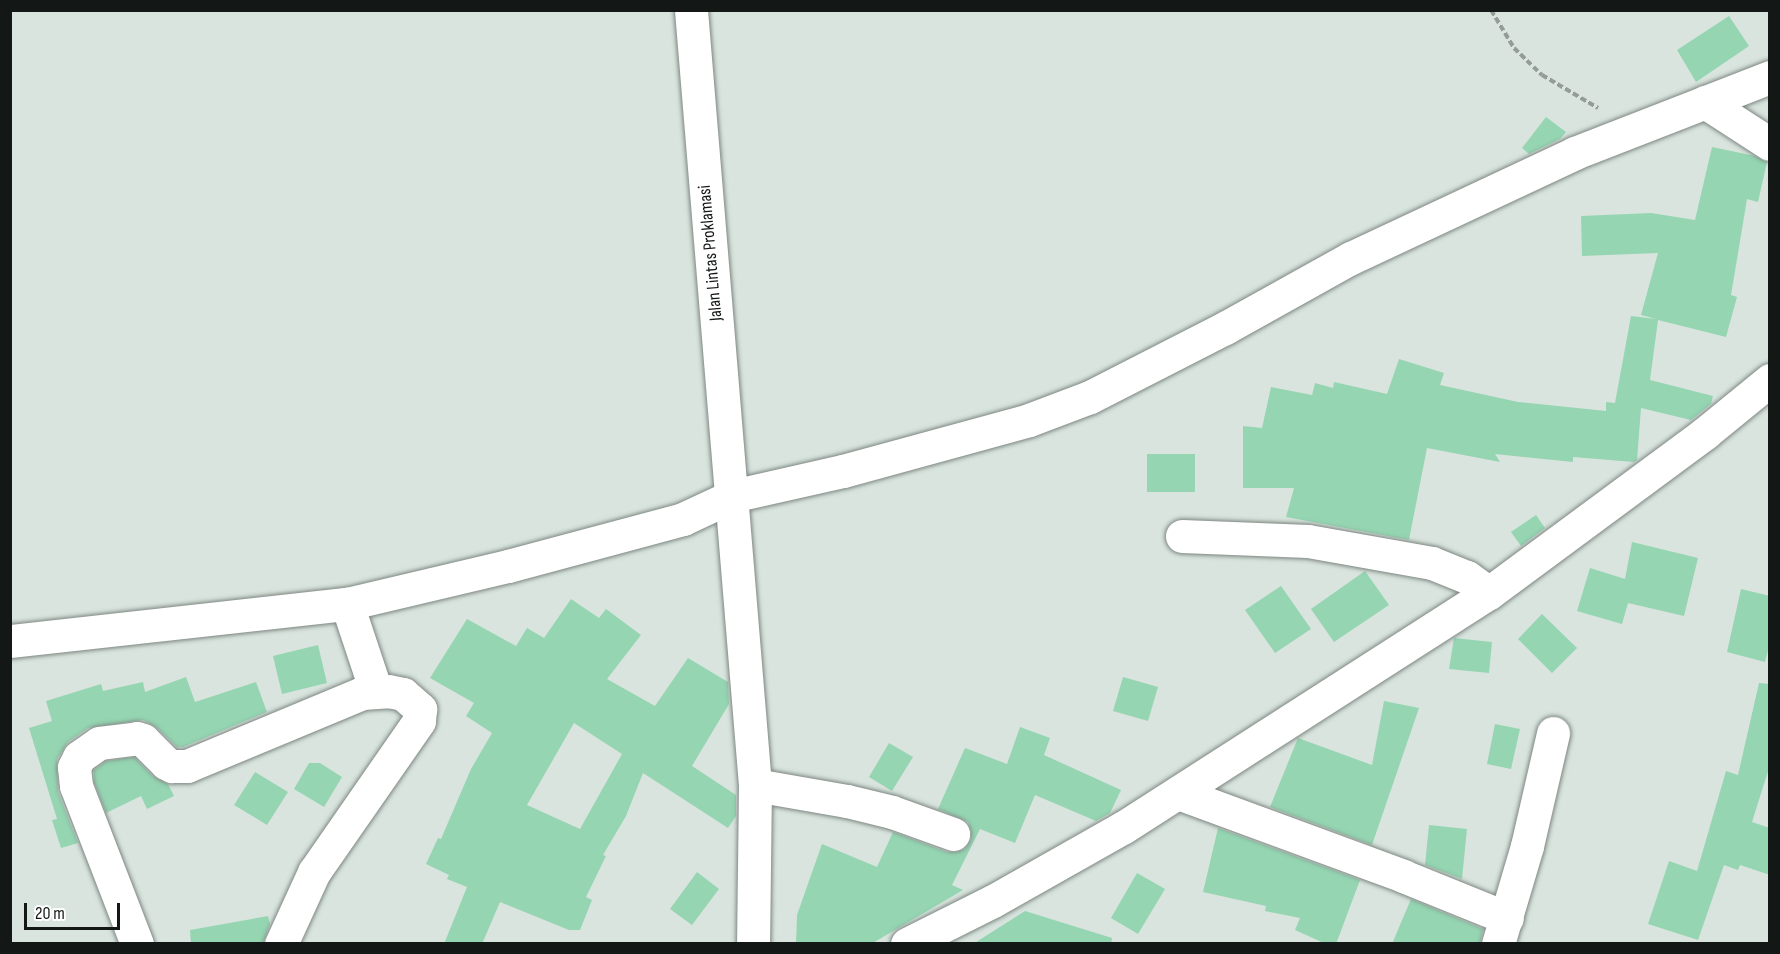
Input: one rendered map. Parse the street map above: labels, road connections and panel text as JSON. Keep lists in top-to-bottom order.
{
  "streets": {
    "street": ["Jalan Lintas Proklamasi"]
  },
  "scale_bar": "20 m"
}
